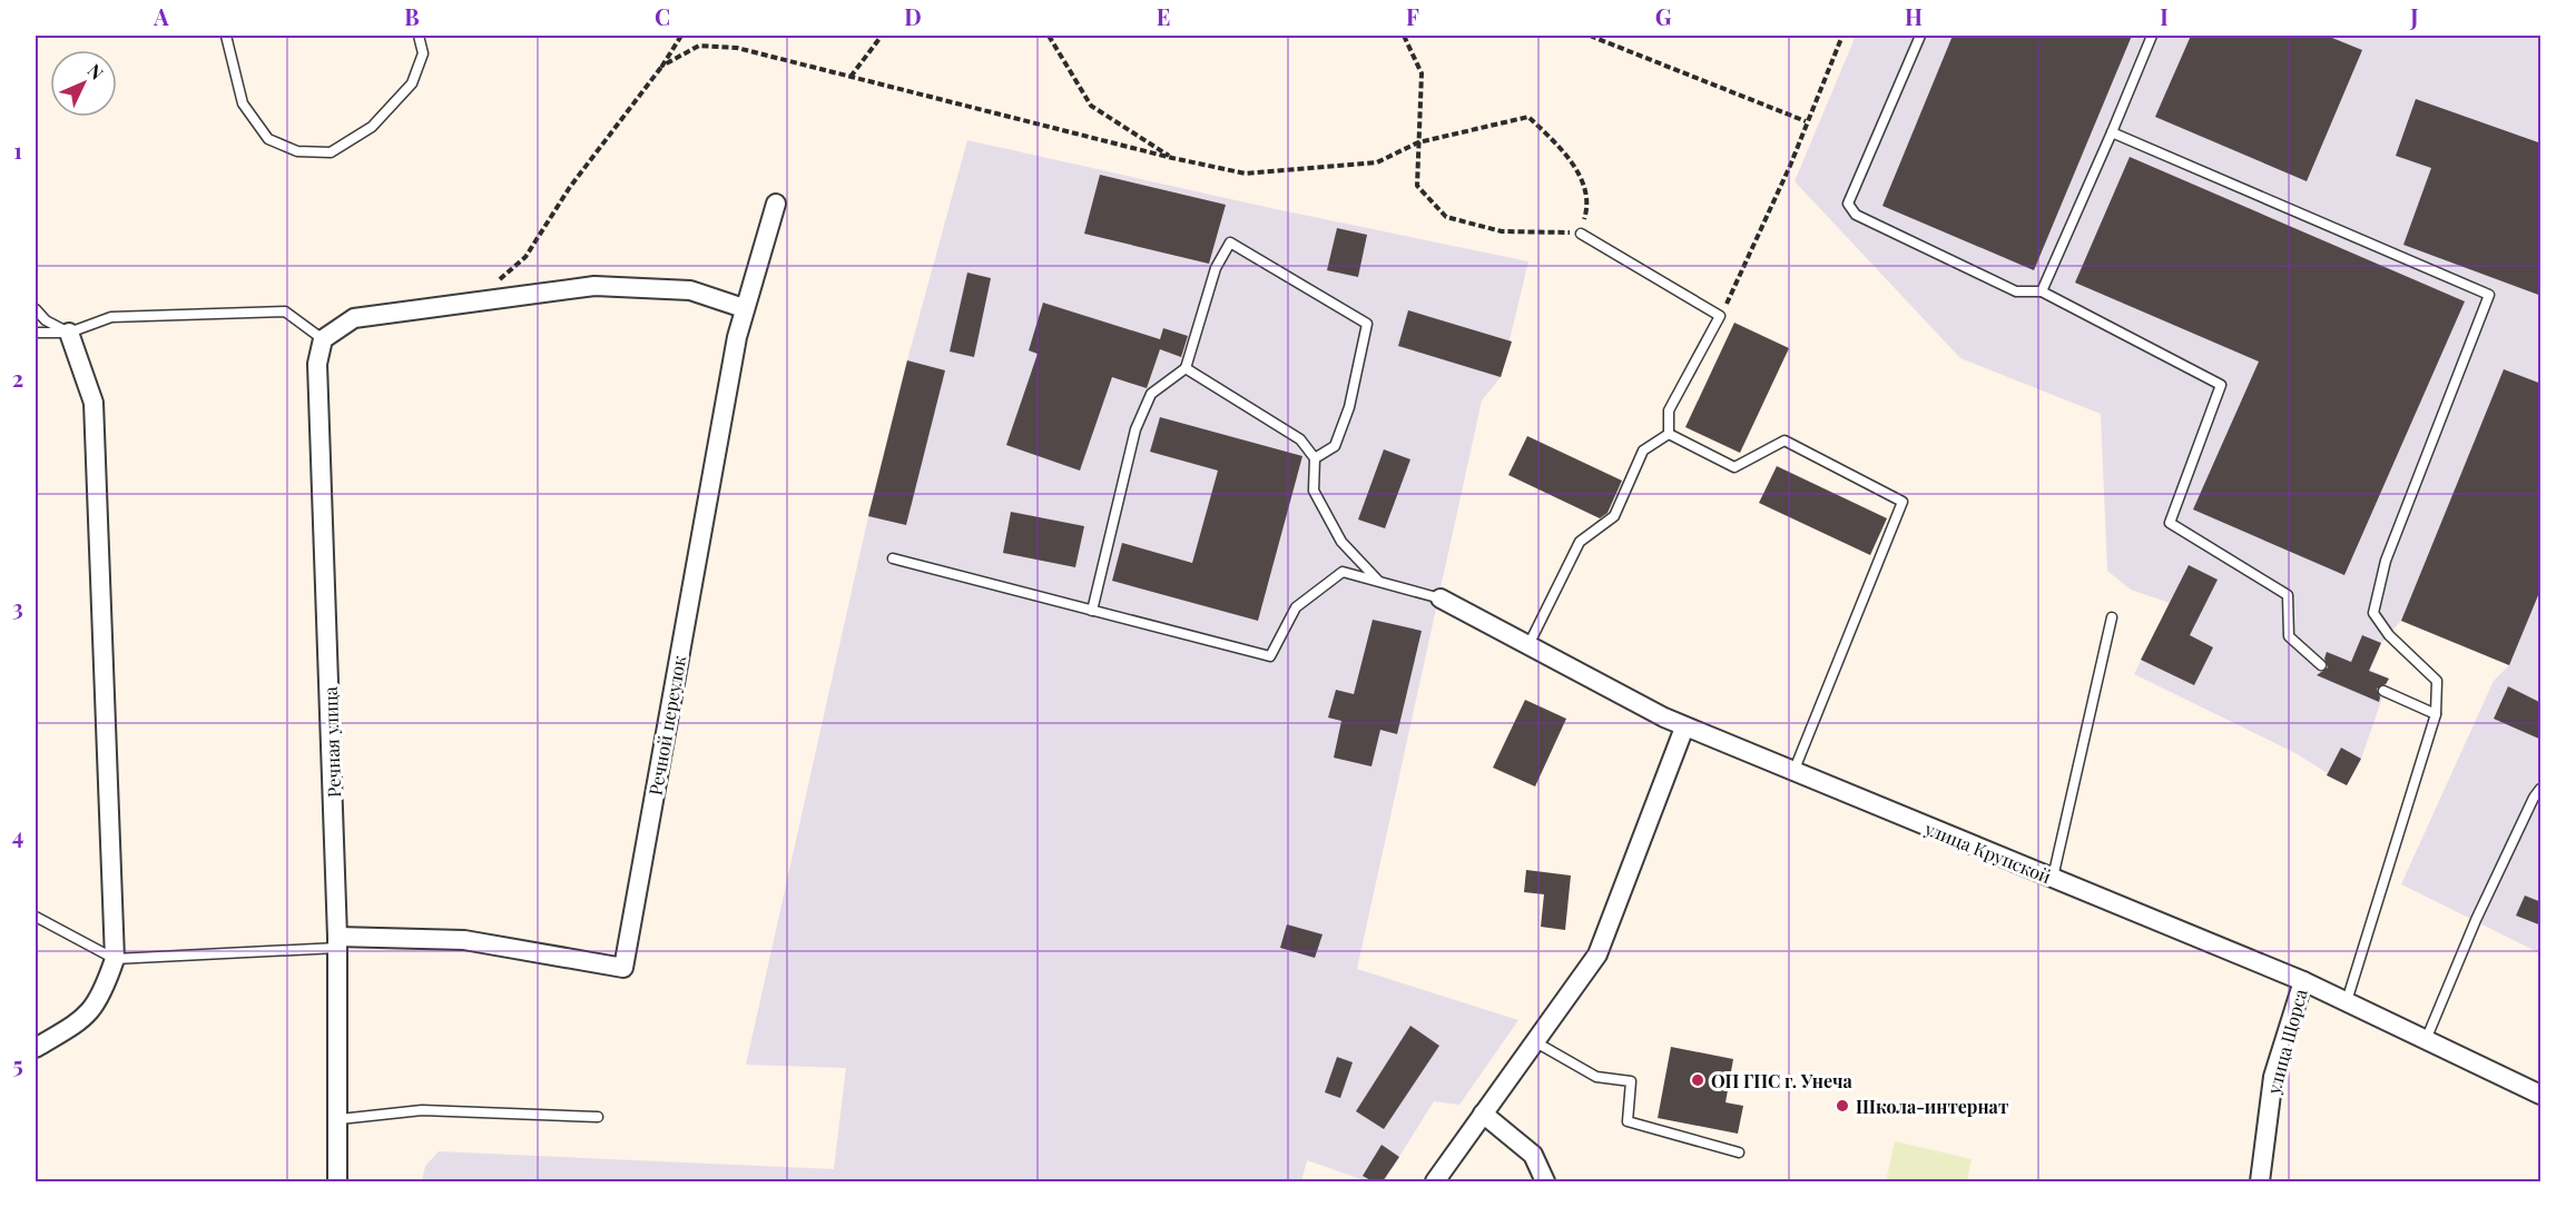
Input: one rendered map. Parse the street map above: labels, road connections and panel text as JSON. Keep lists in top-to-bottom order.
{
  "streets": {
    "street": [
      "Речной переулок",
      "Речная улица",
      "улица Крупской",
      "улица Щорса"
    ]
  },
  "crossings": [
    ["Речной переулок", "Речная улица"],
    ["улица Крупской", "улица Щорса"]
  ],
  "places": ["ОП ГПС г. Унеча", "Школа-интернат"],
  "north": "top right",
  "grid": {
    "columns": [
      "A",
      "B",
      "C",
      "D",
      "E",
      "F",
      "G",
      "H",
      "I",
      "J"
    ],
    "rows": [
      "1",
      "2",
      "3",
      "4",
      "5"
    ]
  }
}
